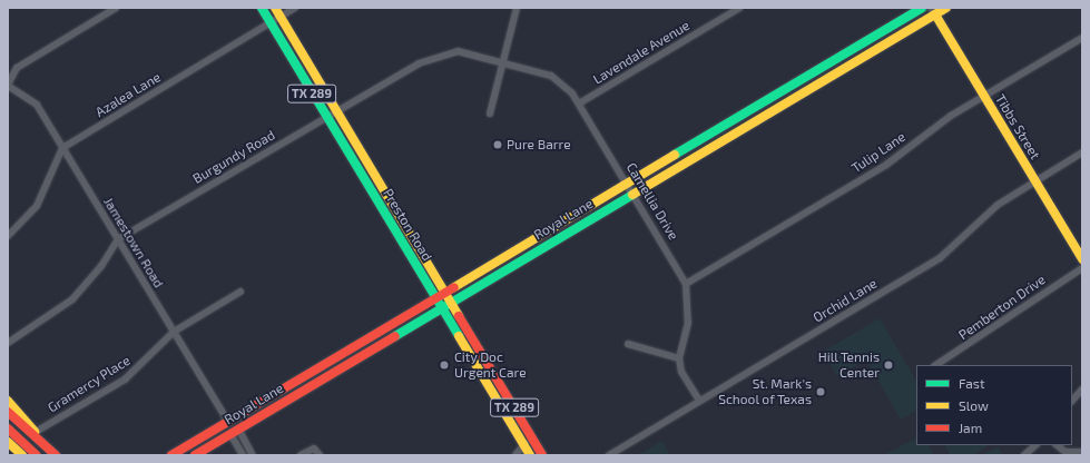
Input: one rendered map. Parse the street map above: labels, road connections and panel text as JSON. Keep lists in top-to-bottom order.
{
  "streets": {
    "main road": [
      "TX 289",
      "Tibbs Street",
      "Royal Lane",
      "Preston Road"
    ],
    "street": [
      "Lavendale Avenue",
      "Azalea Lane",
      "Tulip Lane",
      "Burgundy Road",
      "Camellia Drive",
      "Jamestown Road",
      "Orchid Lane",
      "Pemberton Drive",
      "Gramercy Place"
    ]
  },
  "crossings": [
    ["Lavendale Avenue", "Camellia Drive"],
    ["Azalea Lane", "Preston Road"],
    ["Azalea Lane", "Jamestown Road"],
    ["Tibbs Street", "Tulip Lane"],
    ["Tibbs Street", "Royal Lane"],
    ["Tibbs Street", "Orchid Lane"],
    ["Tulip Lane", "Camellia Drive"],
    ["Burgundy Road", "Camellia Drive"],
    ["Burgundy Road", "Preston Road"],
    ["Burgundy Road", "Jamestown Road"],
    ["Camellia Drive", "Royal Lane"],
    ["Royal Lane", "Preston Road"],
    ["Royal Lane", "Jamestown Road"],
    ["Jamestown Road", "Gramercy Place"]
  ],
  "places": [
    "Pure Barre",
    "City Doc Urgent Care",
    "Hill Tennis Center",
    "St. Mark's School of Texas"
  ],
  "legend": ["Fast", "Slow", "Jam"]
}
